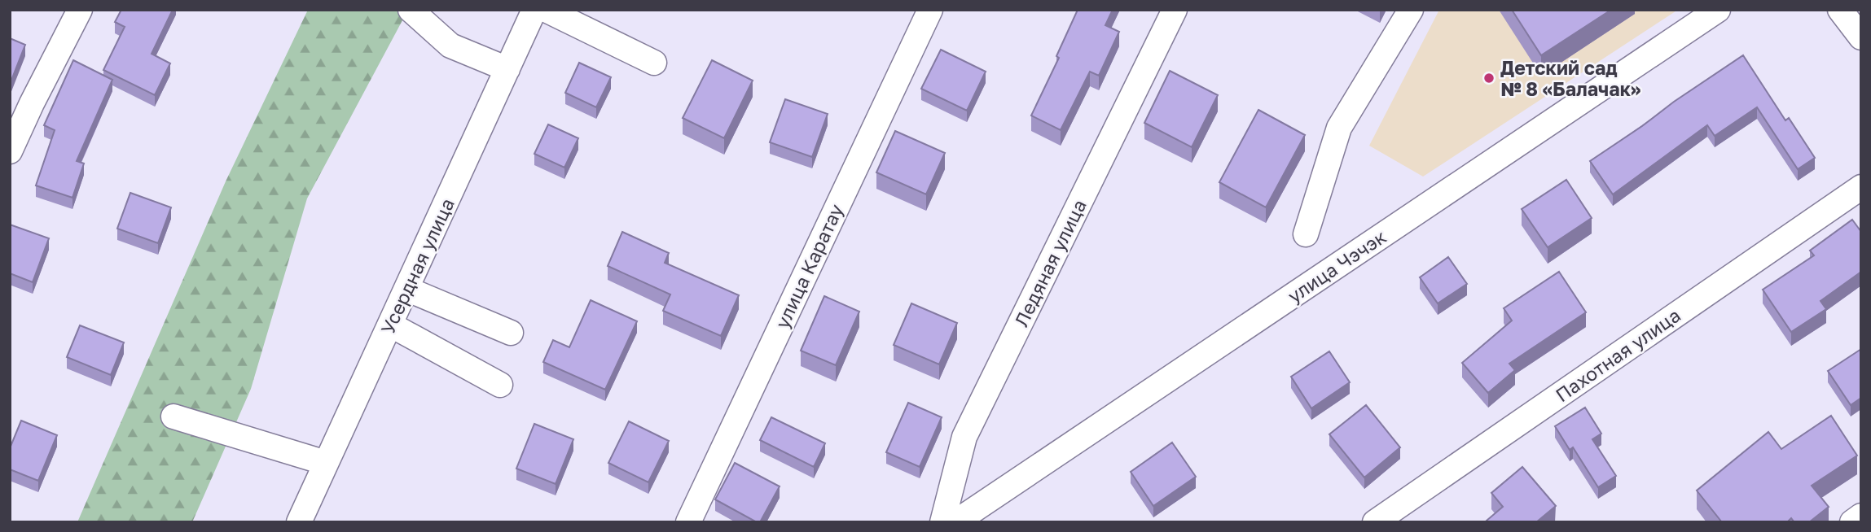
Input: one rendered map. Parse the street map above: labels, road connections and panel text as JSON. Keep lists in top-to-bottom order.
{
  "streets": {
    "street": [
      "Ледяная улица",
      "Усердная улица",
      "улица Каратау",
      "улица Чэчэк",
      "Пахотная улица"
    ]
  },
  "places": ["Детский сад № 8 «Балачак»"]
}
